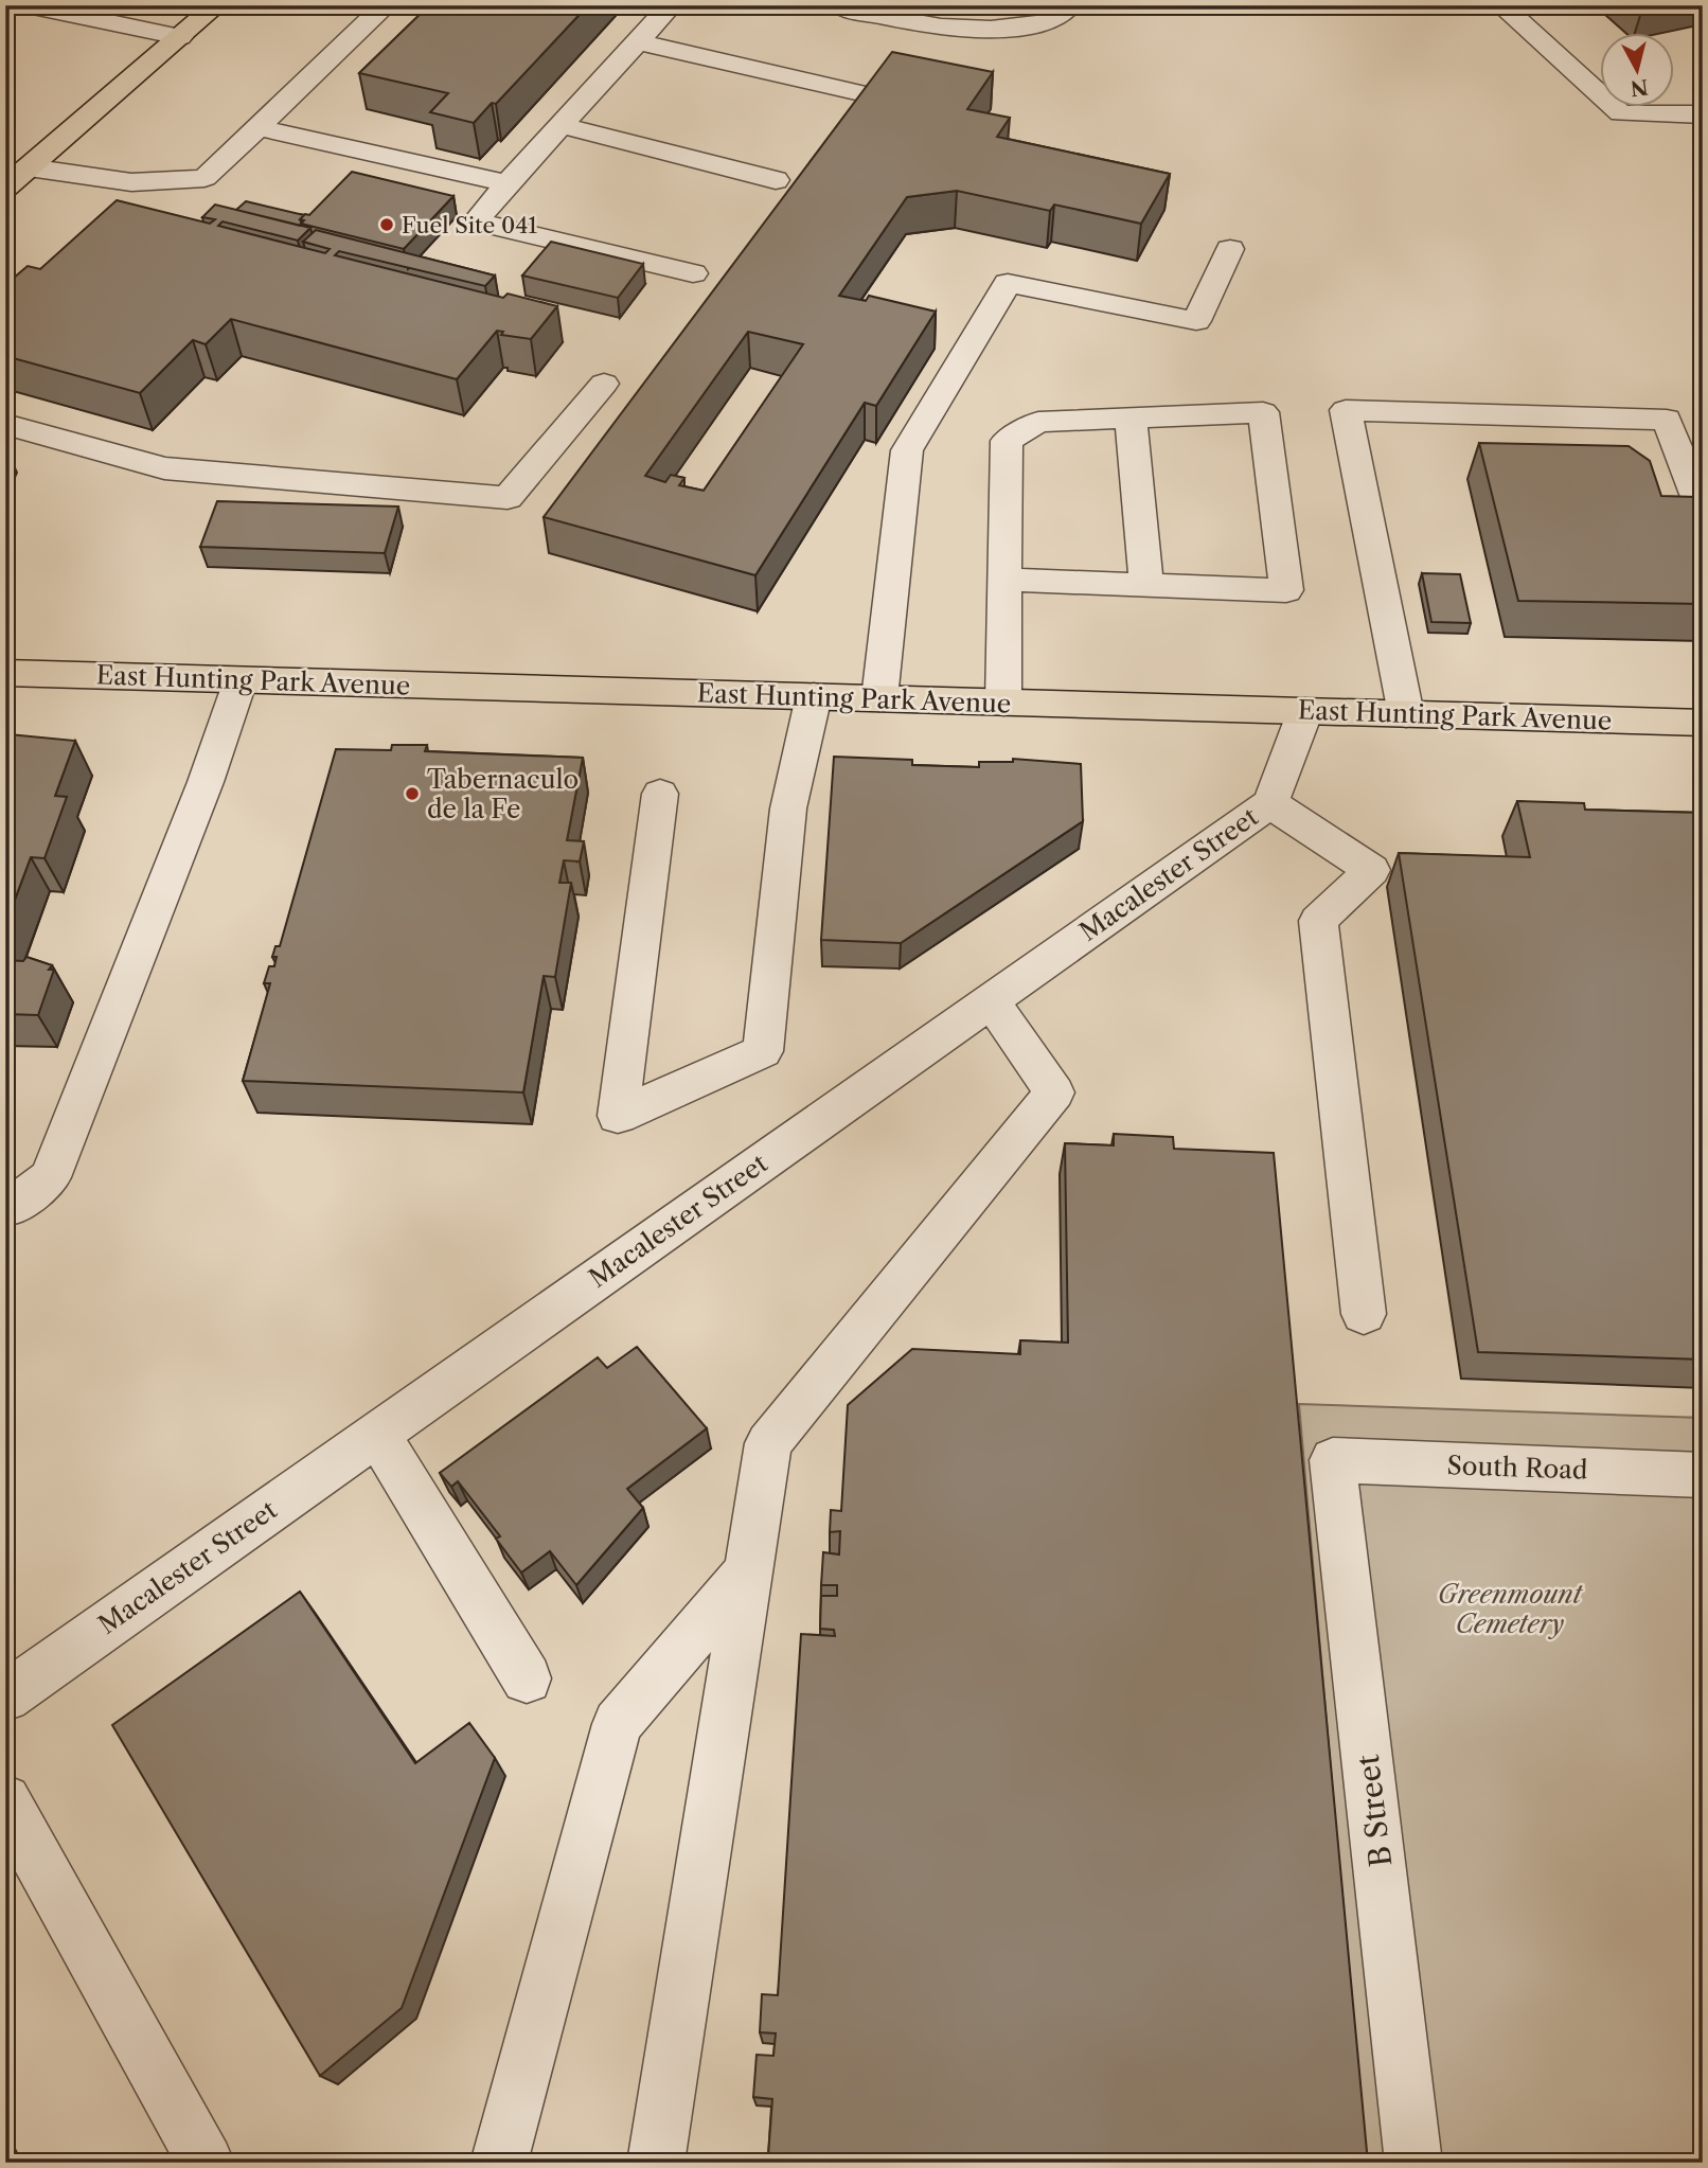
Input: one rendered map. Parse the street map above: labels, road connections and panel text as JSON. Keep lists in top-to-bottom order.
{
  "streets": {
    "main road": ["East Hunting Park Avenue"],
    "street": ["Macalester Street", "South Road", "B Street"]
  },
  "crossings": [
    ["East Hunting Park Avenue", "Macalester Street"],
    ["South Road", "B Street"]
  ],
  "parks": ["Greenmount Cemetery"],
  "places": ["Fuel Site 041", "Tabernaculo de la Fe"],
  "north": "bottom"
}
